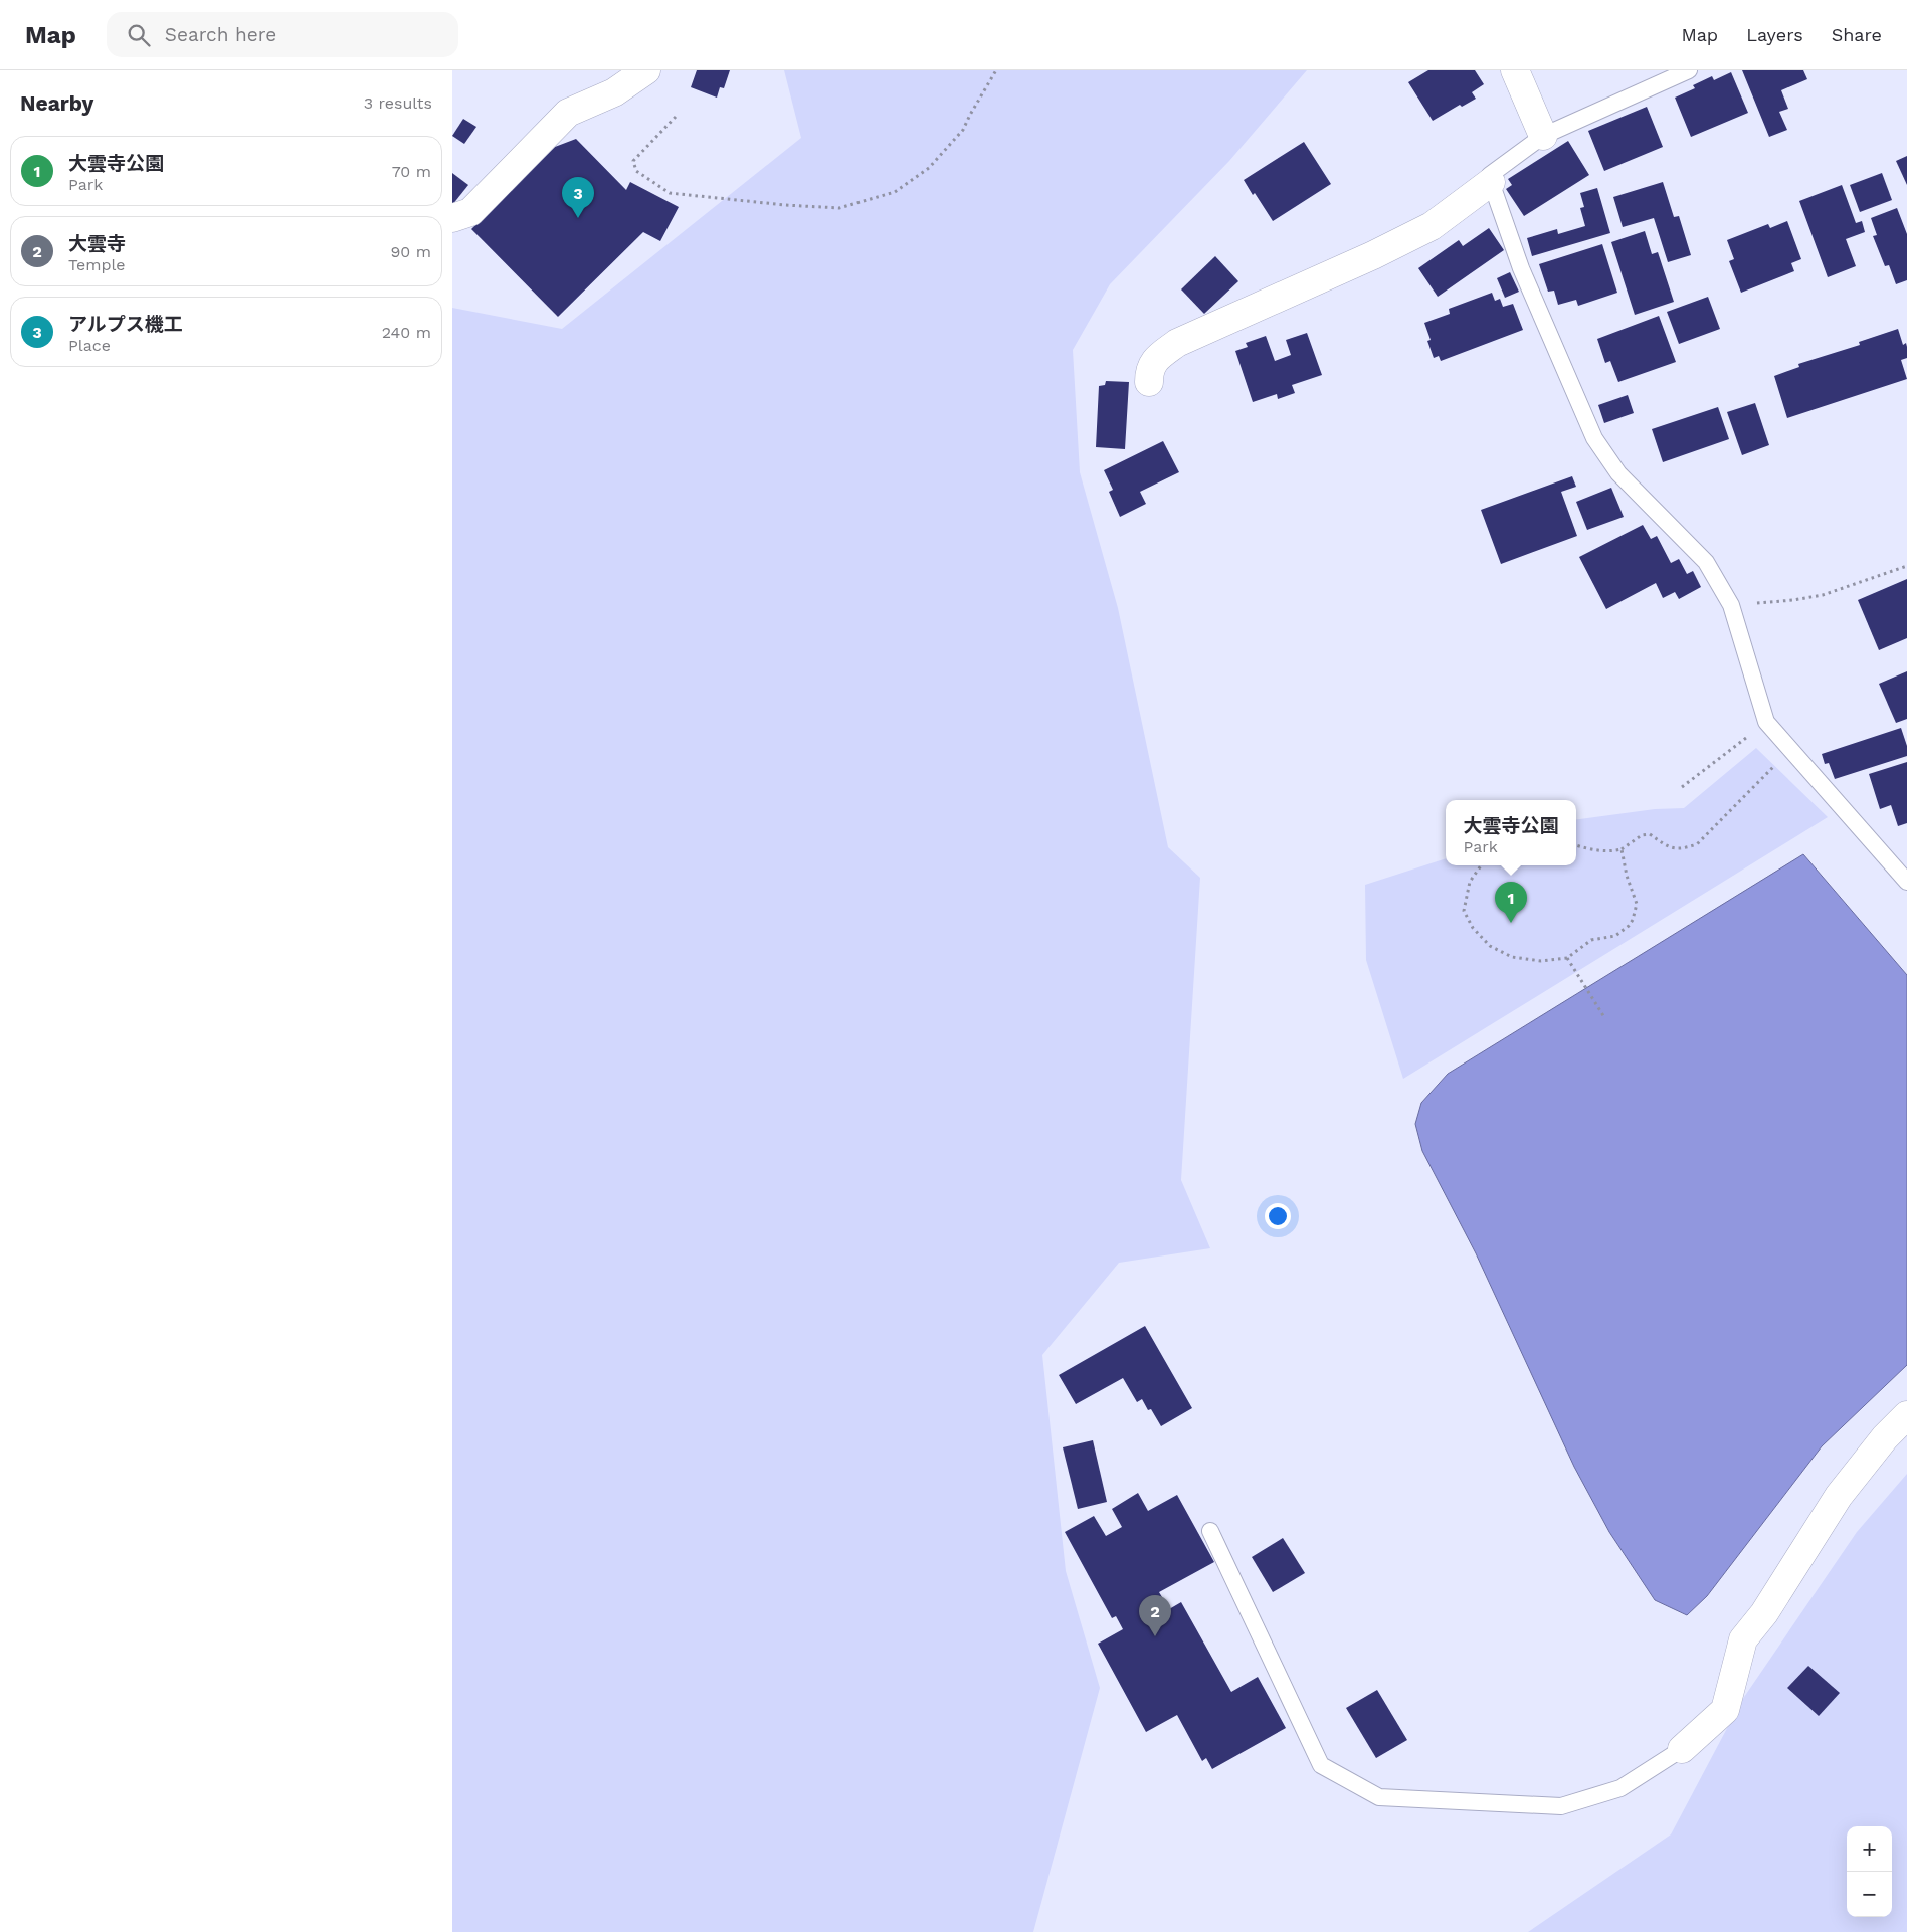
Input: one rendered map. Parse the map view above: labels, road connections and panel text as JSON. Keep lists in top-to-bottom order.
{
  "page": {
    "header": "Map",
    "search": "Search here",
    "nav": ["Map", "Layers", "Share"],
    "heading": ["Nearby", "3 results"],
    "list": [
      {
        "mark": "1",
        "name": "大雲寺公園",
        "note": "Park",
        "value": "70 m"
      },
      {
        "mark": "2",
        "name": "大雲寺",
        "note": "Temple",
        "value": "90 m"
      },
      {
        "mark": "3",
        "name": "アルプス機工",
        "note": "Place",
        "value": "240 m"
      }
    ],
    "pins": ["3", "1", "2"],
    "popup": ["大雲寺公園", "Park"],
    "map_buttons": ["+", "−"]
  }
}
